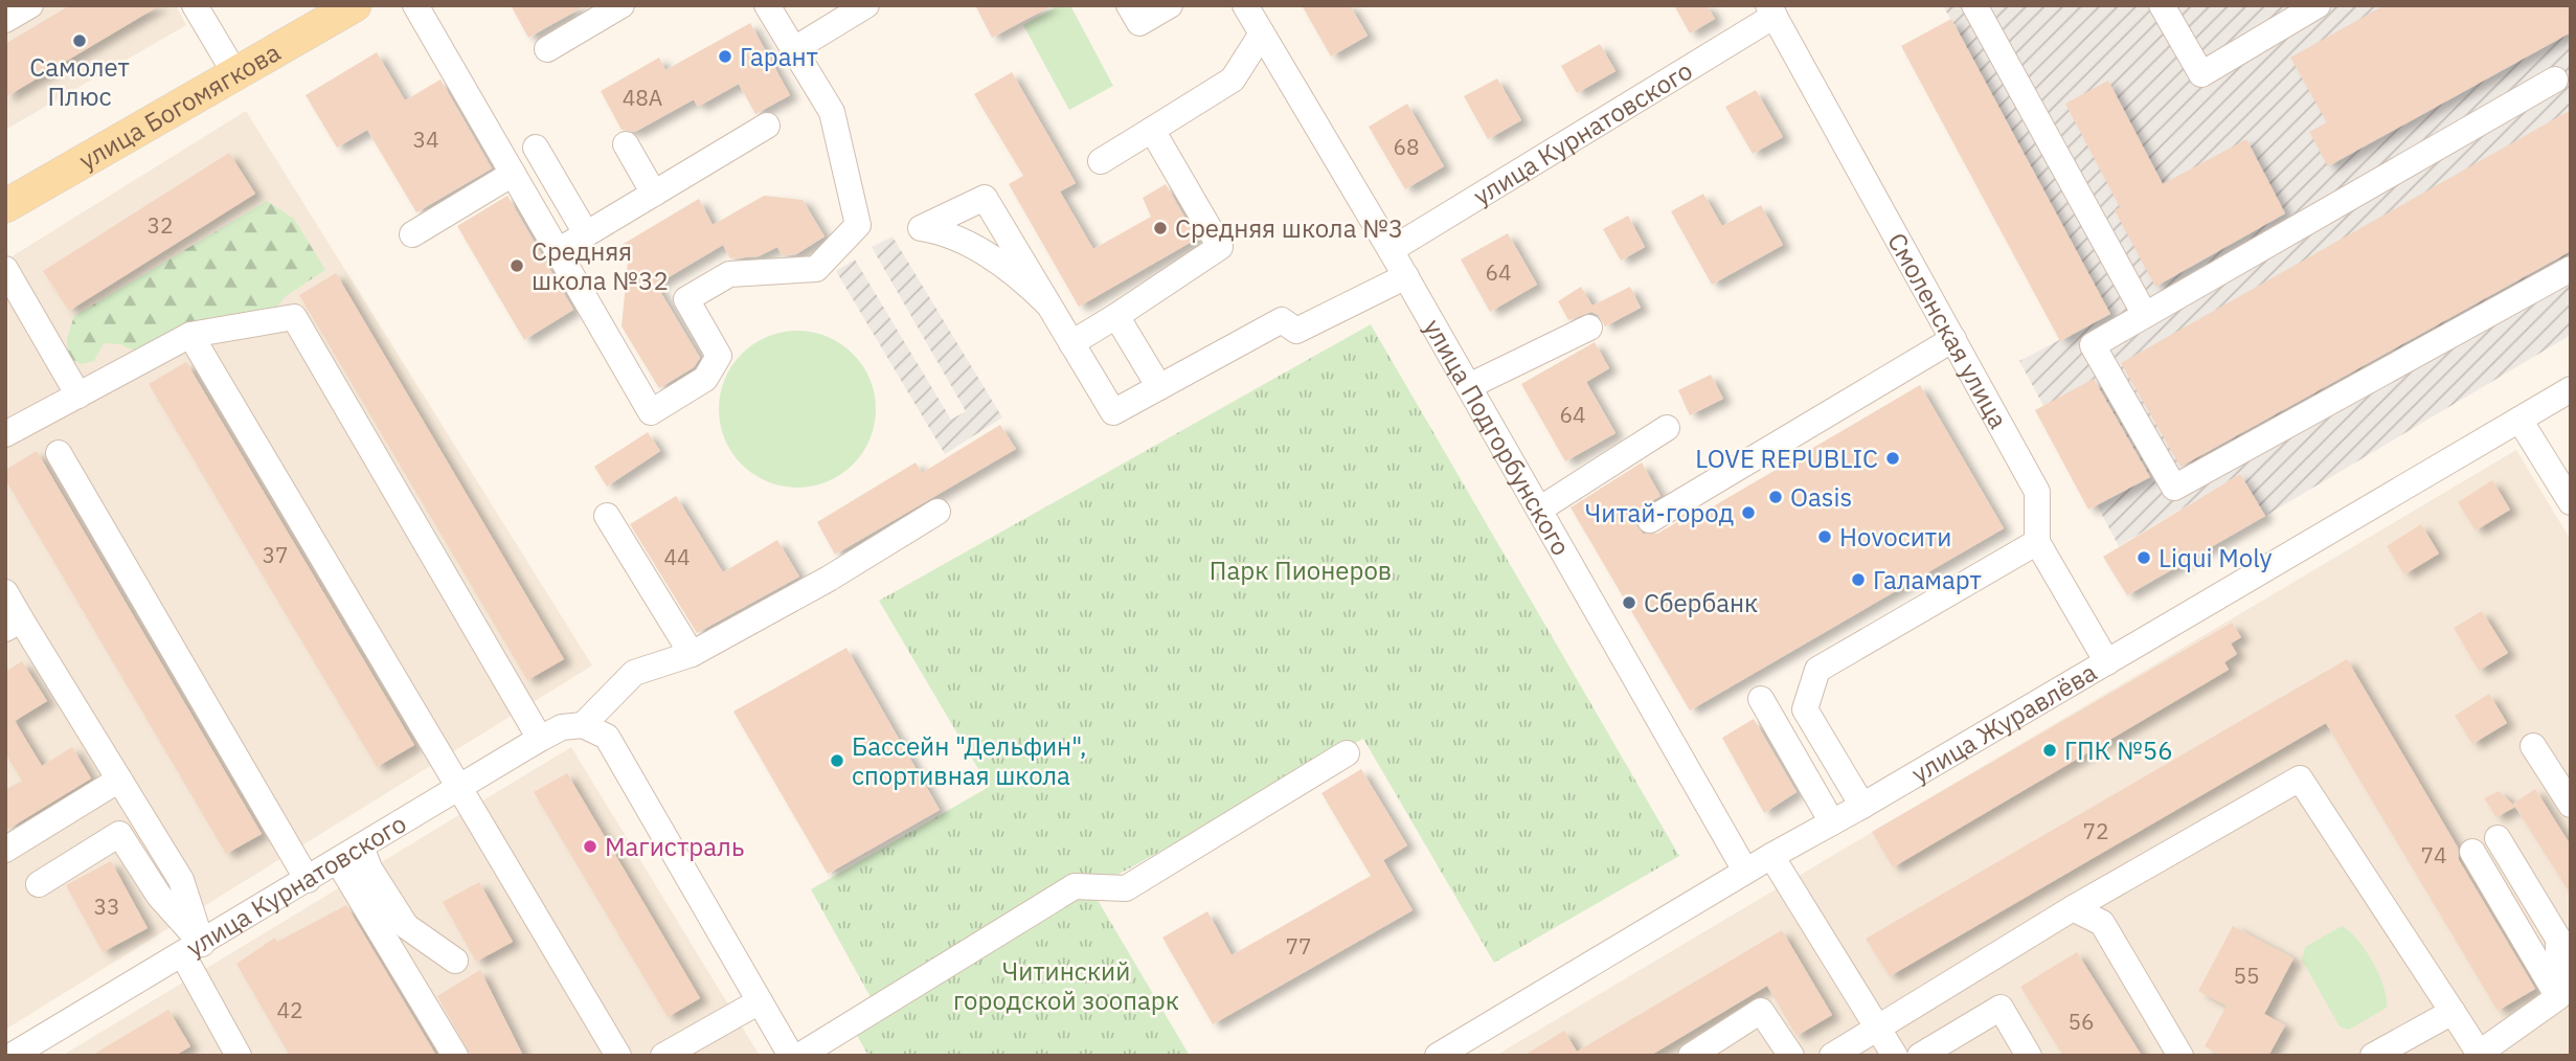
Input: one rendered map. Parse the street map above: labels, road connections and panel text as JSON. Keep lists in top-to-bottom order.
{
  "streets": {
    "main road": ["улица Богомягкова"],
    "street": [
      "улица Курнатовского",
      "Смоленская улица",
      "улица Подгорбунского",
      "улица Журавлёва"
    ]
  },
  "crossings": [
    ["улица Курнатовского", "Смоленская улица"],
    ["улица Курнатовского", "улица Подгорбунского"],
    ["улица Подгорбунского", "улица Журавлёва"]
  ],
  "parks": ["Парк Пионеров", "Читинский городской зоопарк"],
  "places": [
    "Самолет Плюс",
    "Гарант",
    "Средняя школа №3",
    "Средняя школа №32",
    "LOVE REPUBLIC",
    "Oasis",
    "Читай-город",
    "Ноvосити",
    "Liqui Moly",
    "Галамарт",
    "Сбербанк",
    "ГПК №56",
    "Бассейн \"Дельфин\", спортивная школа",
    "Магистраль"
  ],
  "house_numbers": [
    "48А",
    "34",
    "68",
    "32",
    "64",
    "64",
    "37",
    "44",
    "72",
    "74",
    "33",
    "77",
    "55",
    "42",
    "56"
  ]
}
